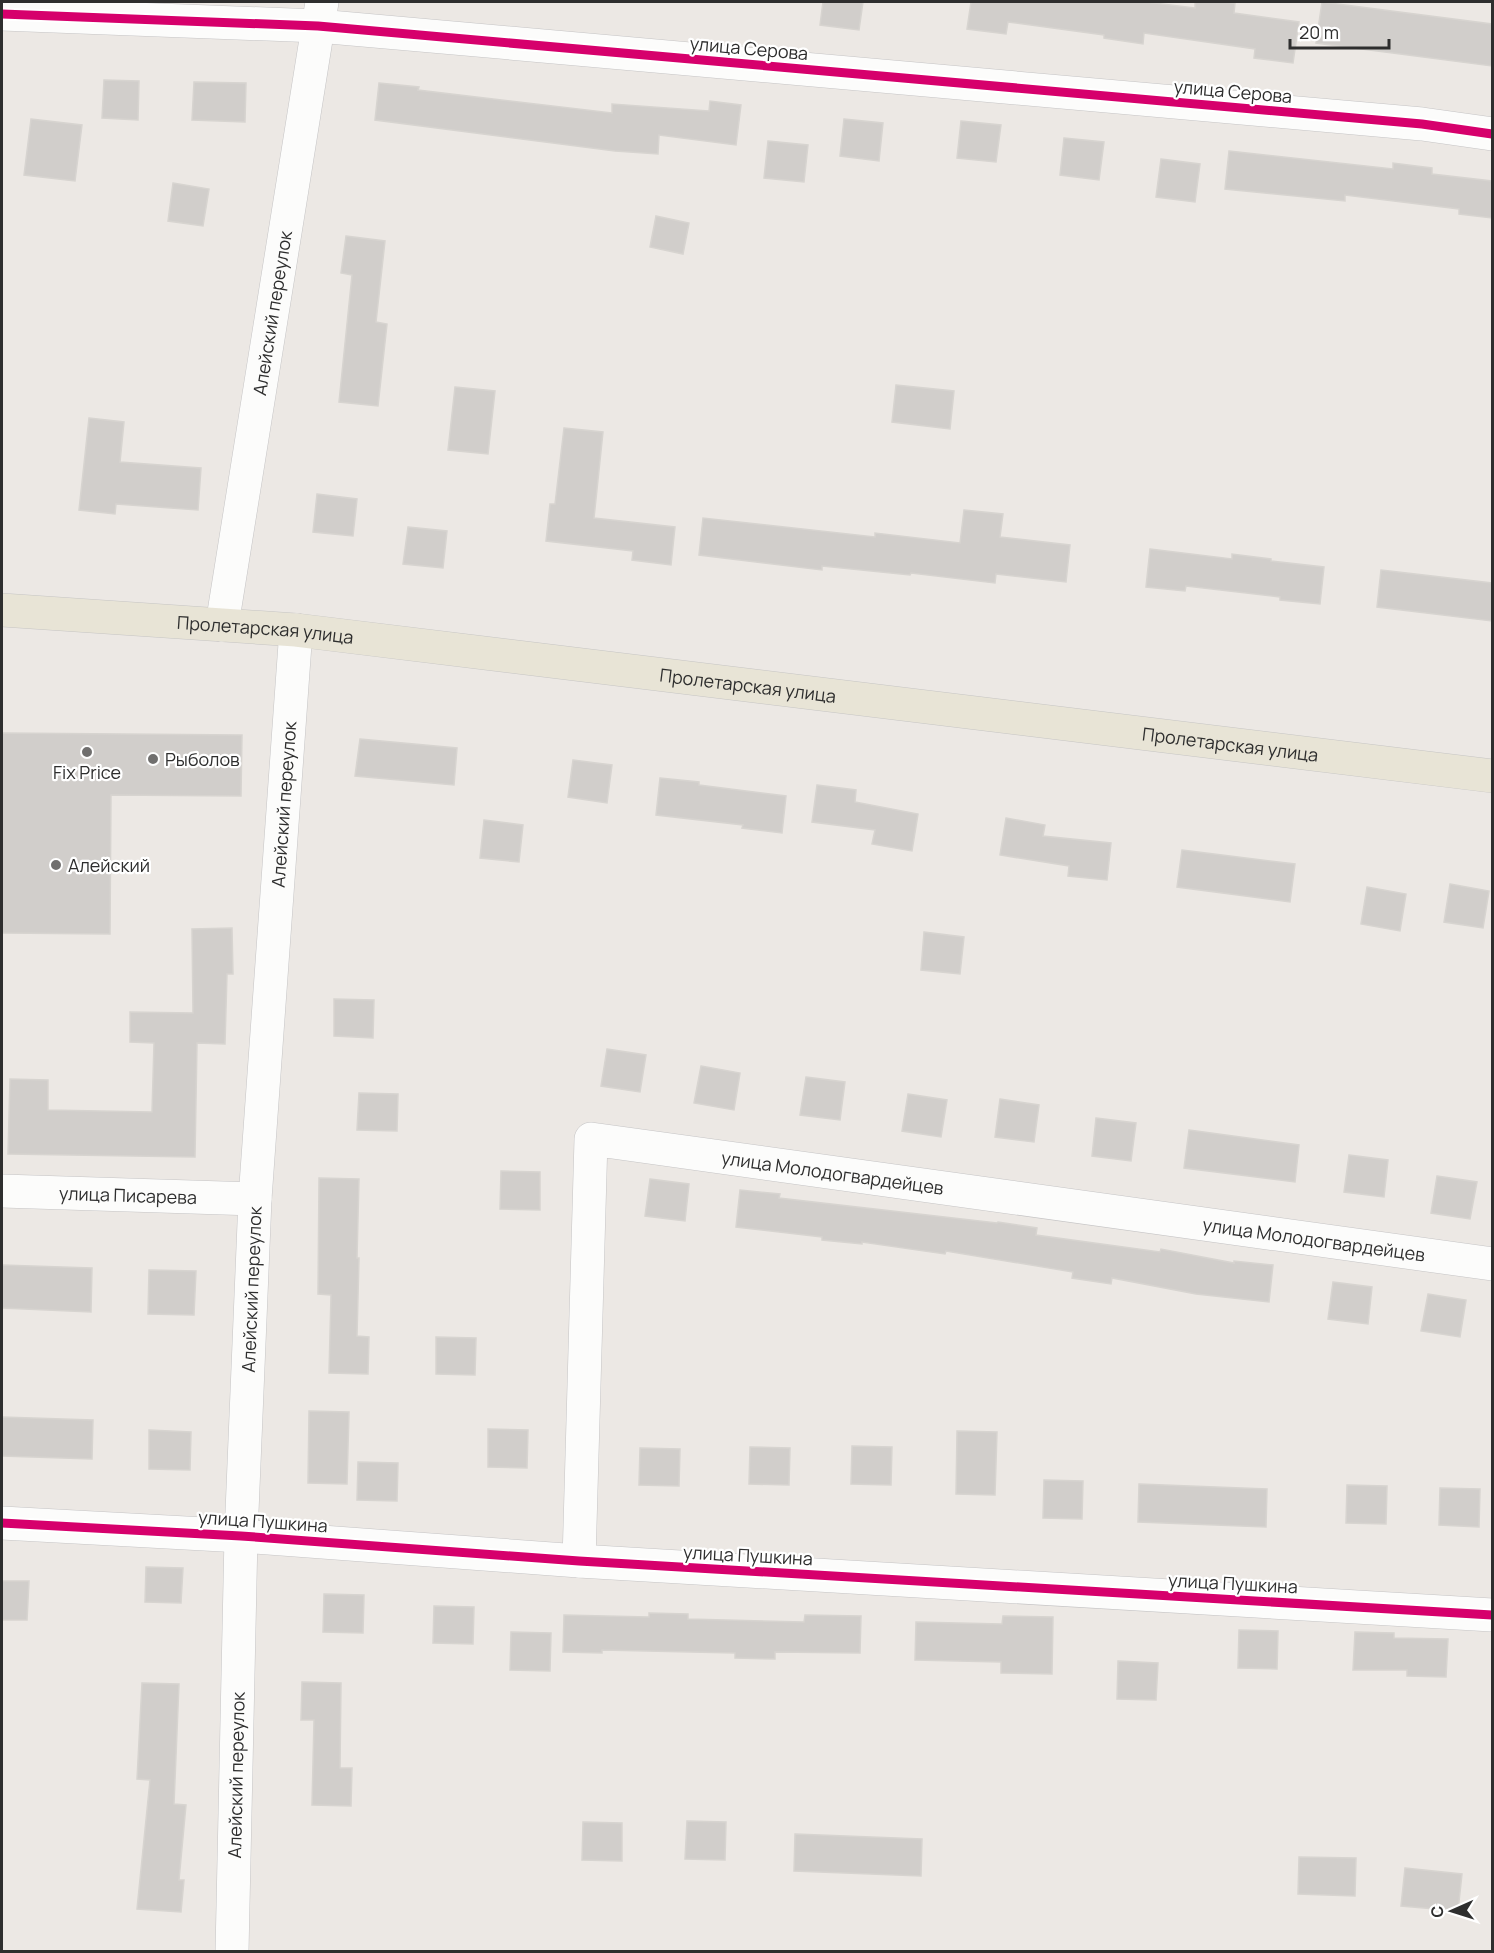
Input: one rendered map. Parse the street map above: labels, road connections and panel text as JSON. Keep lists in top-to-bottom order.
{
  "streets": {
    "main road": ["Пролетарская улица"],
    "street": [
      "улица Серова",
      "Алейский переулок",
      "улица Молодогвардейцев",
      "улица Писарева",
      "улица Пушкина"
    ]
  },
  "crossings": [
    ["улица Серова", "Алейский переулок"],
    ["Алейский переулок", "Пролетарская улица"],
    ["Алейский переулок", "улица Писарева"],
    ["Алейский переулок", "улица Пушкина"],
    ["улица Молодогвардейцев", "улица Пушкина"]
  ],
  "places": ["Fix Price", "Рыболов", "Алейский"],
  "scale_bar": "20 m",
  "north": "left"
}
